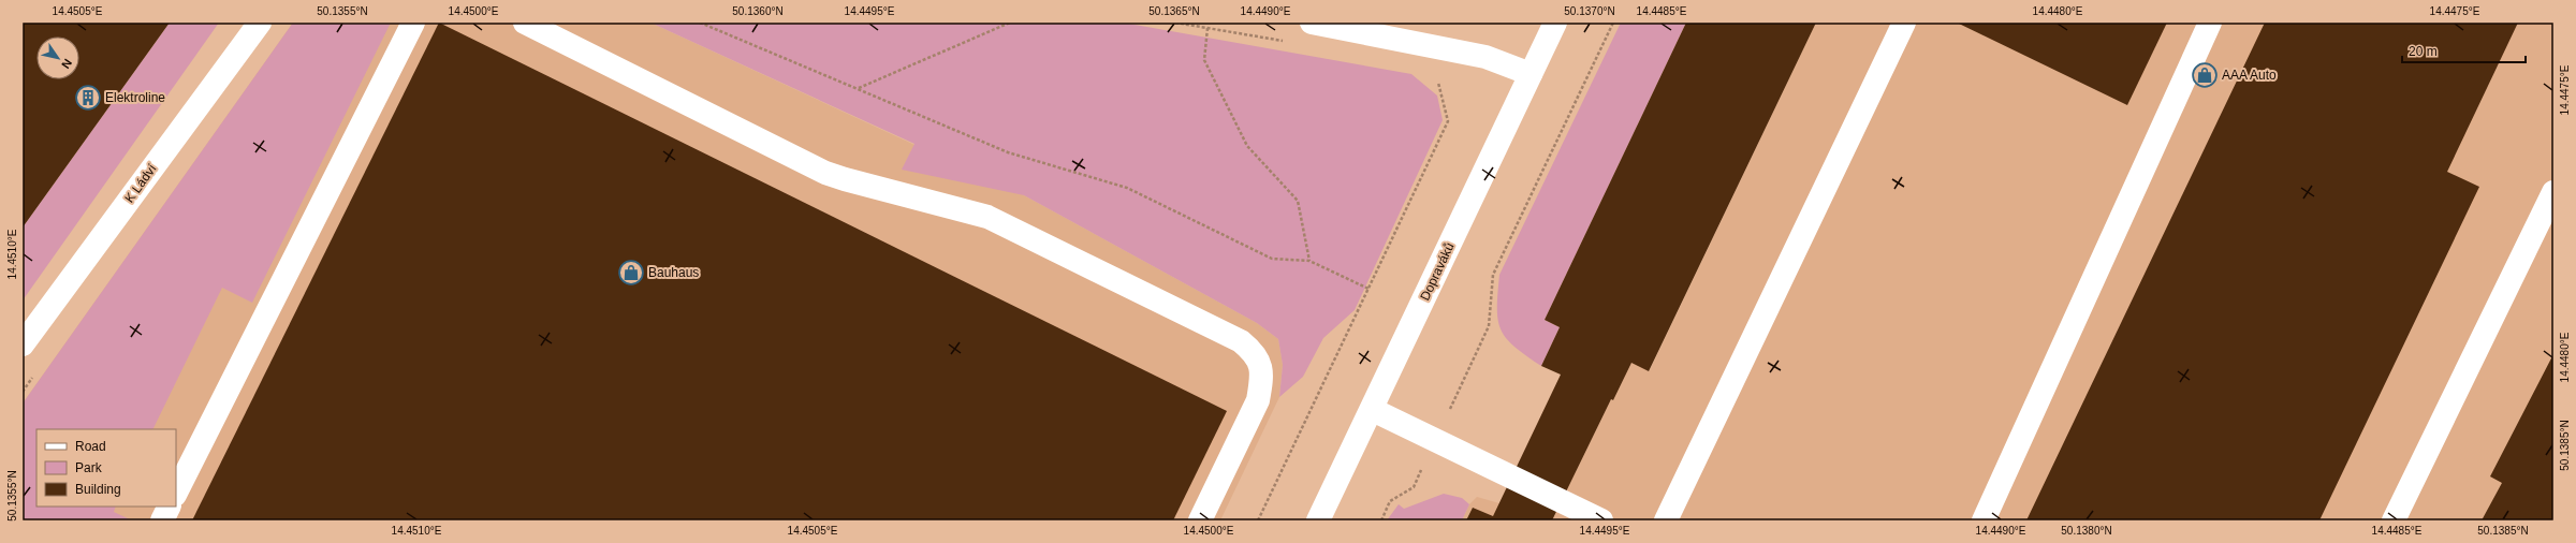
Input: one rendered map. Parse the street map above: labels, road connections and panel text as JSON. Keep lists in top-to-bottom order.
{
  "streets": {
    "street": ["K Ládví", "Dopraváků"]
  },
  "places": {
    "shop": ["AAA Auto", "Bauhaus"],
    "building": ["Elektroline"]
  },
  "legend": ["Road", "Park", "Building"],
  "scale_bar": "20 m",
  "north": "bottom right",
  "coordinates": [
    "14.4505°E",
    "50.1355°N",
    "14.4500°E",
    "50.1360°N",
    "14.4495°E",
    "50.1365°N",
    "14.4490°E",
    "50.1370°N",
    "14.4485°E",
    "14.4480°E",
    "14.4475°E",
    "14.4510°E",
    "50.1385°N",
    "50.1380°N"
  ]
}
